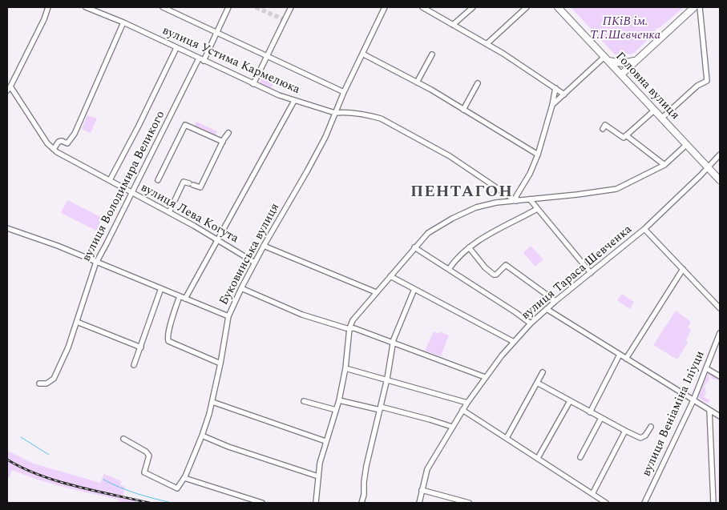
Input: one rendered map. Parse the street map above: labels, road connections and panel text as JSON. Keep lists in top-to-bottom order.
{
  "streets": {
    "main road": ["Головна вулиця"],
    "street": [
      "вулиця Устима Кармелюка",
      "вулиця Володимира Великого",
      "вулиця Лева Когута",
      "Буковинська вулиця",
      "вулиця Тараса Шевченка",
      "вулиця Веніаміна Іліуци"
    ]
  },
  "crossings": [
    ["вулиця Устима Кармелюка", "вулиця Володимира Великого"],
    ["вулиця Устима Кармелюка", "Буковинська вулиця"],
    ["Головна вулиця", "вулиця Тараса Шевченка"],
    ["вулиця Володимира Великого", "вулиця Лева Когута"],
    ["вулиця Лева Когута", "Буковинська вулиця"]
  ],
  "districts": ["ПЕНТАГОН"],
  "parks": ["ПКіВ ім. Т.Г.Шевченка"]
}
